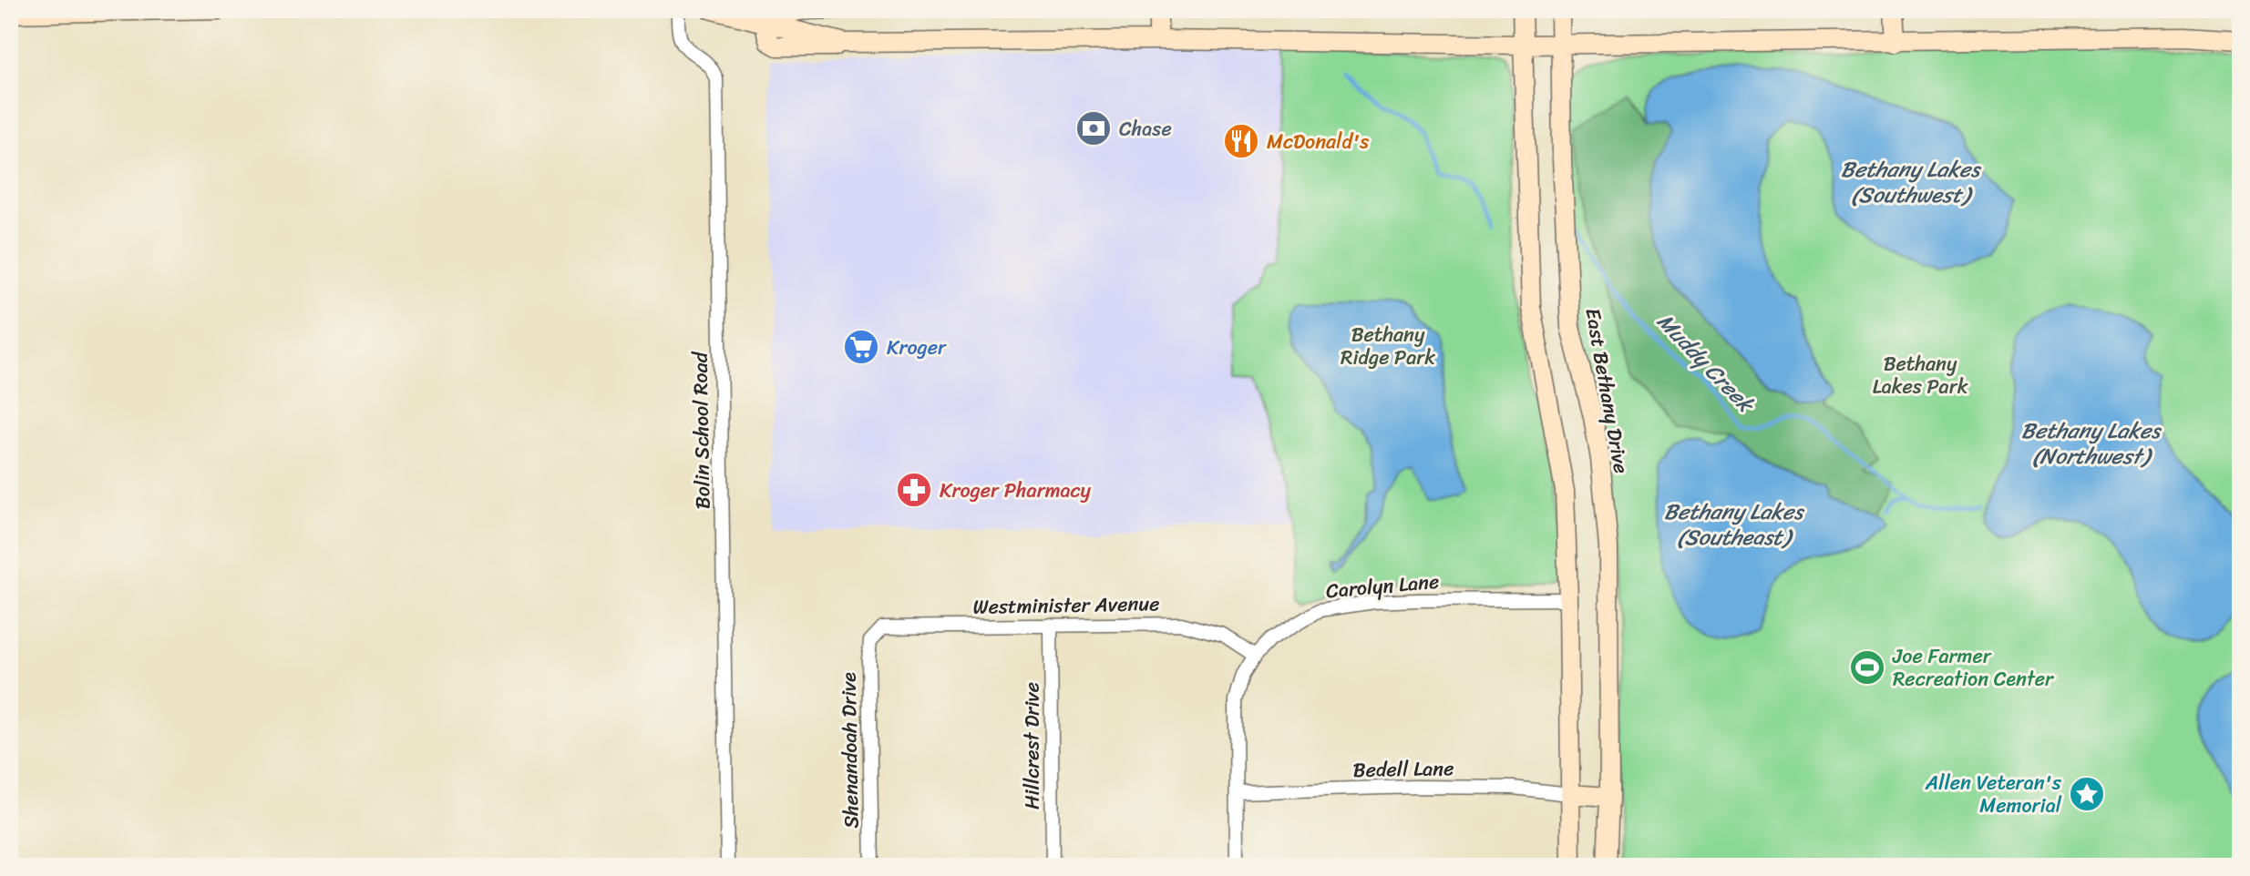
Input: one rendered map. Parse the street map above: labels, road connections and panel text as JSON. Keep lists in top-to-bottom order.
{
  "streets": {
    "main road": ["East Bethany Drive"],
    "street": [
      "Bolin School Road",
      "Carolyn Lane",
      "Westminister Avenue",
      "Hillcrest Drive",
      "Shenandoah Drive",
      "Bedell Lane"
    ]
  },
  "crossings": [
    ["Carolyn Lane", "Westminister Avenue"],
    ["Carolyn Lane", "Bedell Lane"],
    ["Westminister Avenue", "Hillcrest Drive"],
    ["Westminister Avenue", "Shenandoah Drive"]
  ],
  "water": [
    "Bethany Lakes (Southwest)",
    "Muddy Creek",
    "Bethany Lakes (Northwest)",
    "Bethany Lakes (Southeast)"
  ],
  "parks": ["Bethany Ridge Park", "Bethany Lakes Park"],
  "places": {
    "bank": ["Chase"],
    "restaurant": ["McDonald's"],
    "supermarket": ["Kroger"],
    "pharmacy": ["Kroger Pharmacy"],
    "sports": ["Joe Farmer Recreation Center"],
    "place": ["Allen Veteran's Memorial"]
  }
}
